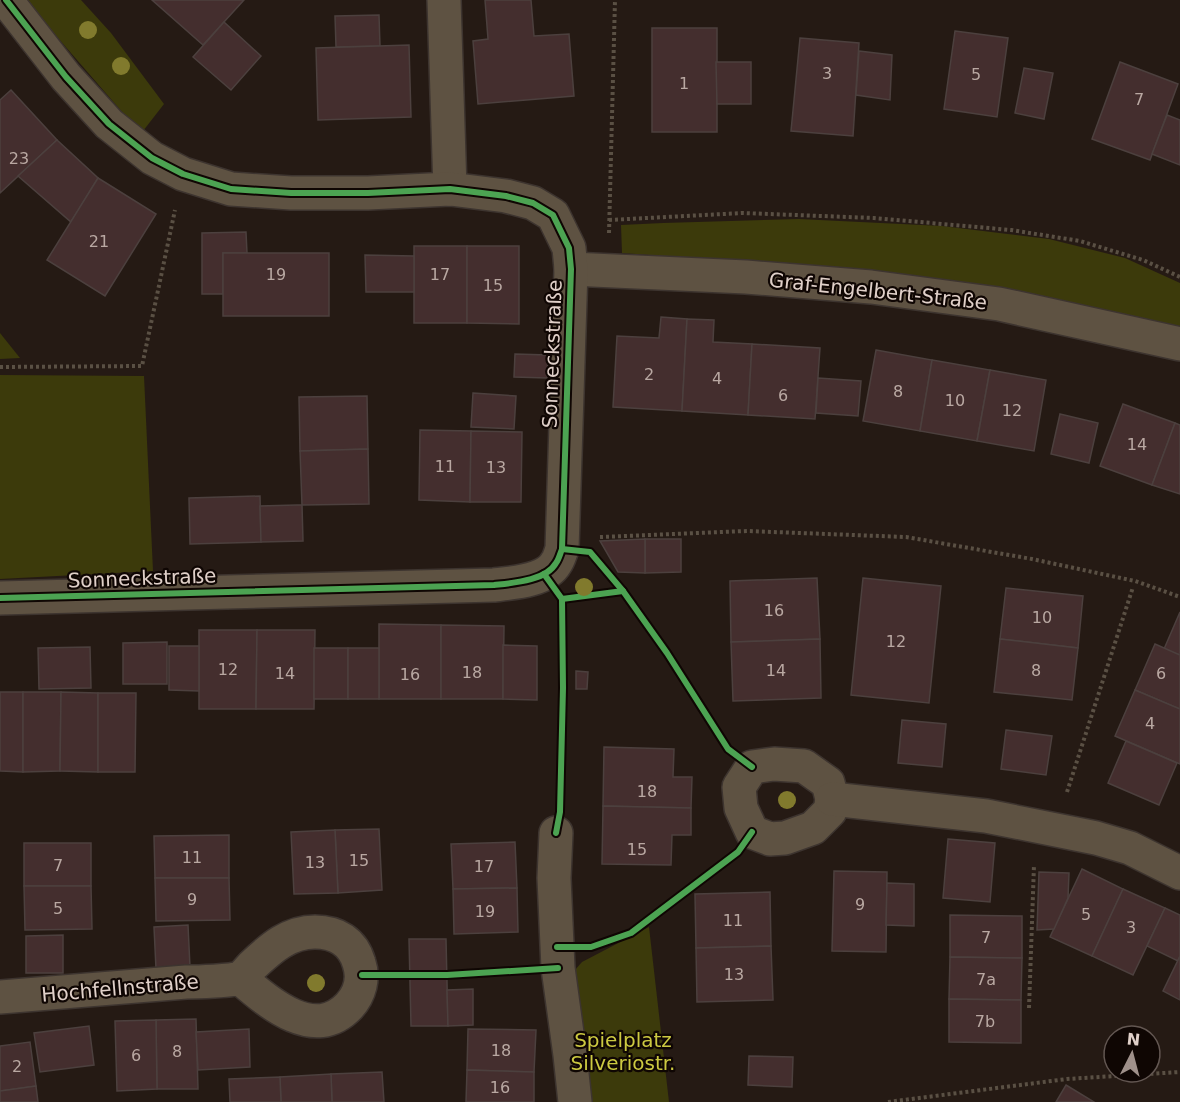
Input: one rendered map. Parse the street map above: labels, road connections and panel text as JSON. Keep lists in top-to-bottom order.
{
  "streets": {
    "street": ["Graf-Engelbert-Straße", "Sonneckstraße", "Hochfellnstraße"]
  },
  "crossings": [
    ["Graf-Engelbert-Straße", "Sonneckstraße"]
  ],
  "parks": ["Spielplatz Silveriostr."],
  "house_numbers": [
    "3",
    "5",
    "1",
    "7",
    "23",
    "21",
    "19",
    "17",
    "15",
    "2",
    "4",
    "8",
    "6",
    "10",
    "12",
    "14",
    "11",
    "13",
    "16",
    "10",
    "12",
    "12",
    "14",
    "8",
    "18",
    "14",
    "6",
    "16",
    "4",
    "18",
    "15",
    "11",
    "15",
    "13",
    "7",
    "17",
    "9",
    "9",
    "5",
    "19",
    "5",
    "11",
    "3",
    "7",
    "13",
    "7a",
    "7b",
    "18",
    "8",
    "6",
    "2",
    "16"
  ],
  "north": "top"
}
